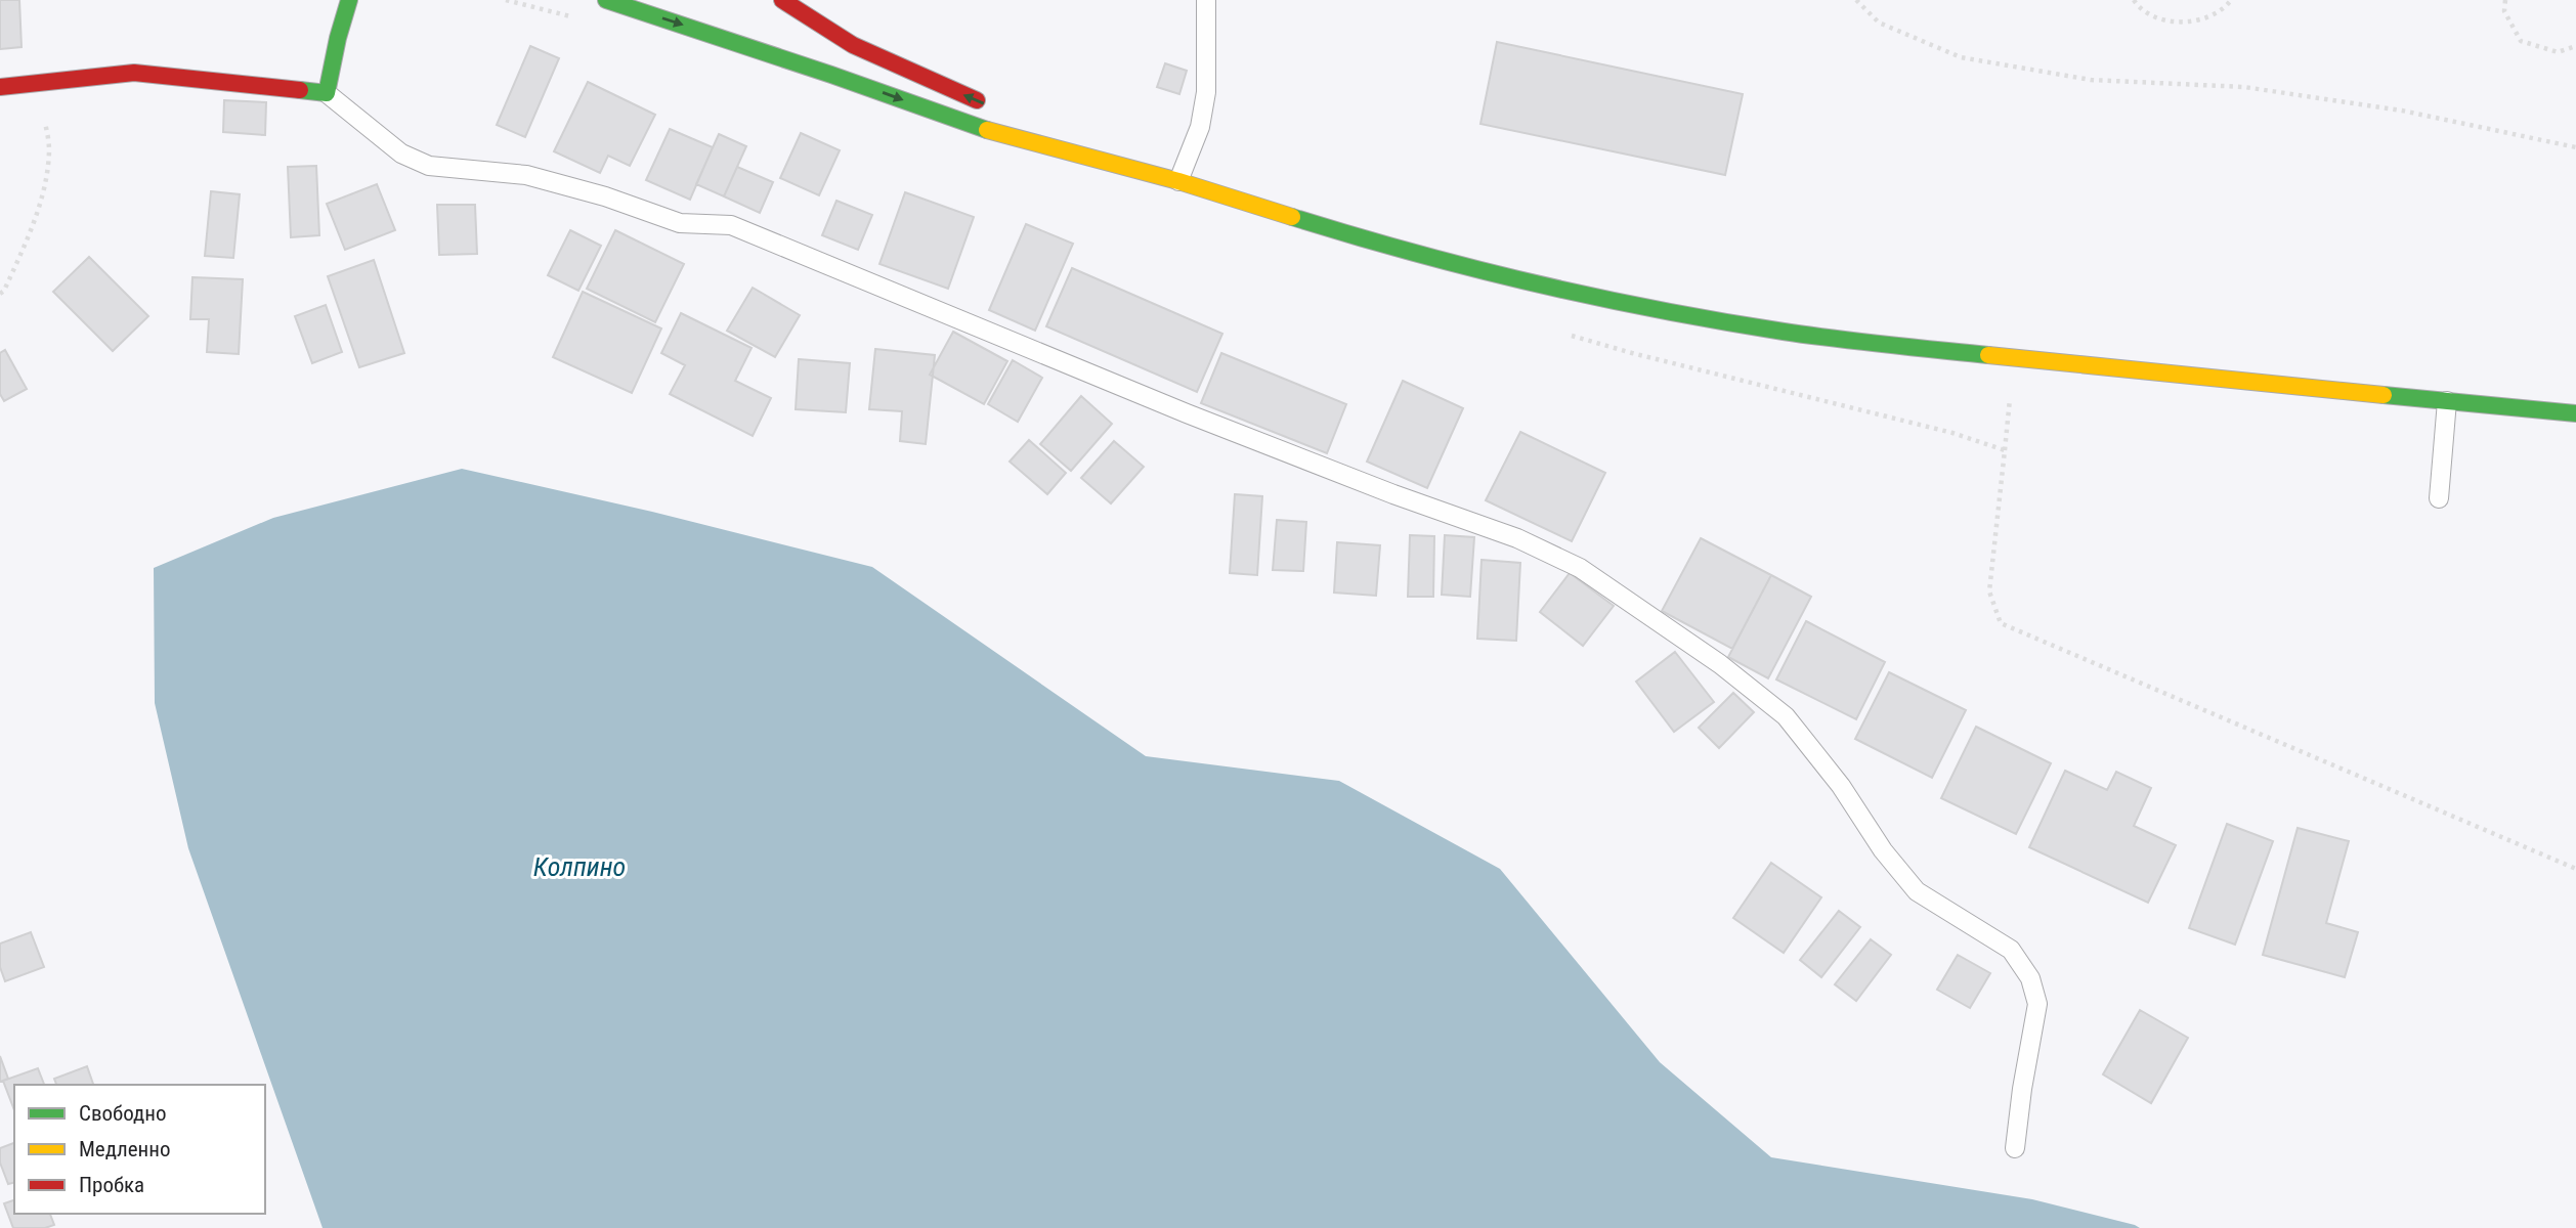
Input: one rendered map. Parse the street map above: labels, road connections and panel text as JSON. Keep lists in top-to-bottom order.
{
  "water": ["Колпино"],
  "legend": ["Свободно", "Медленно", "Пробка"]
}
